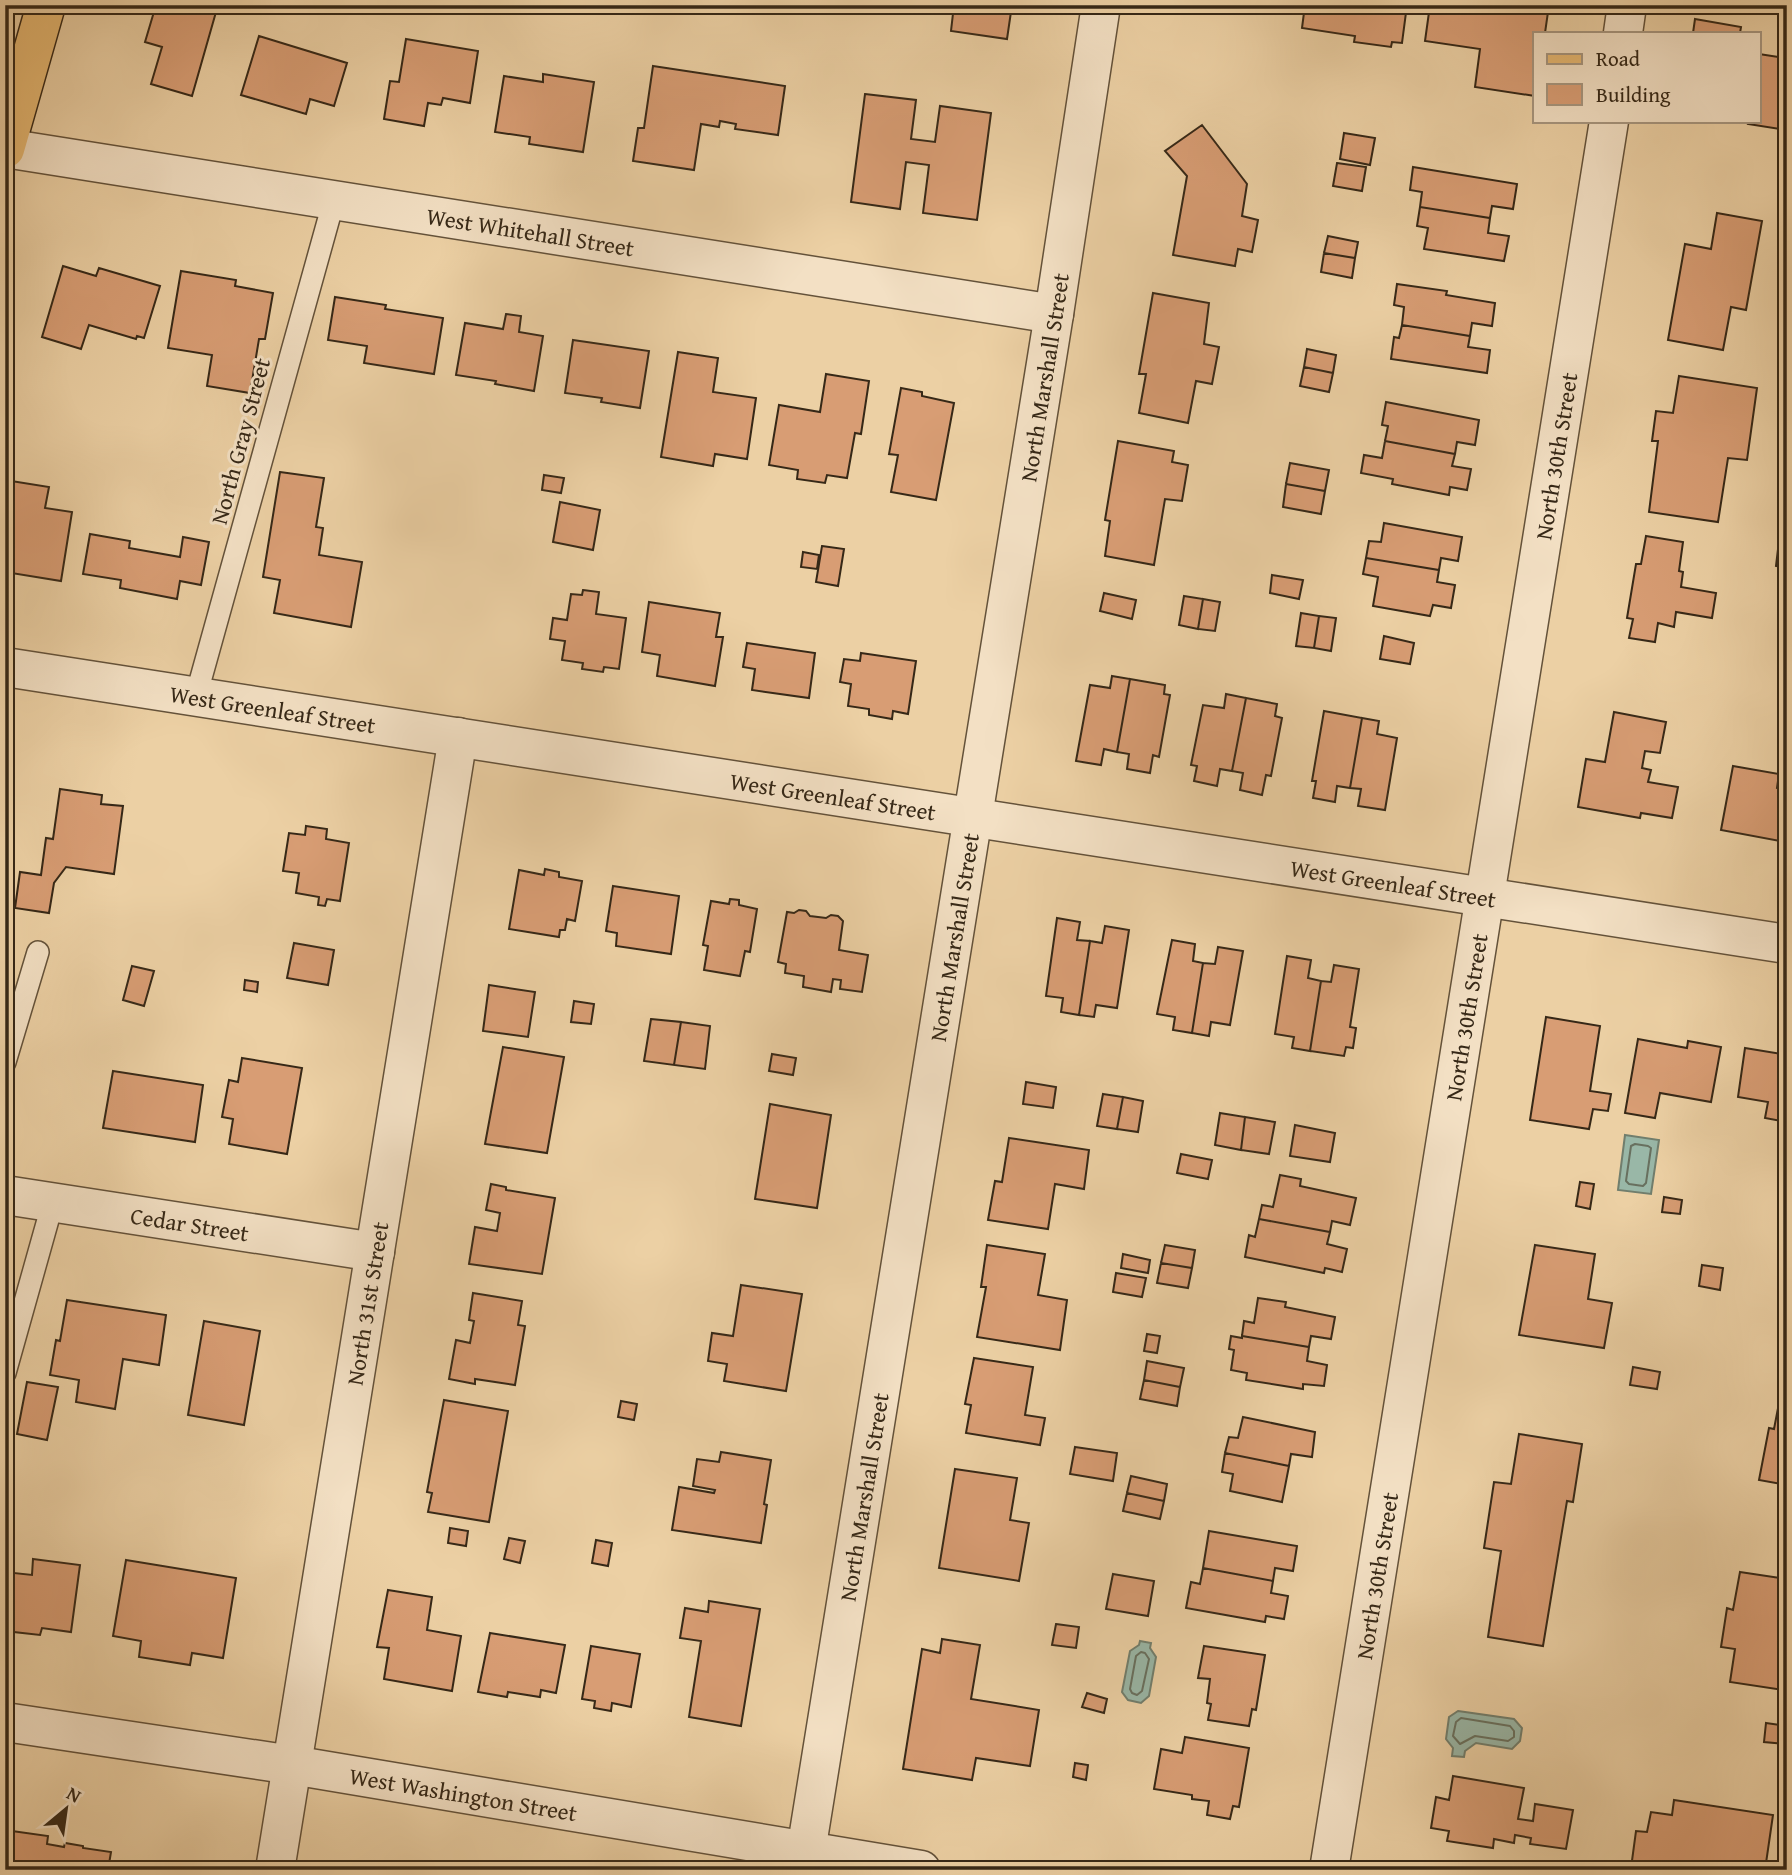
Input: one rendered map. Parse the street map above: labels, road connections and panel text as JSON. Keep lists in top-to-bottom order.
{
  "streets": {
    "street": [
      "West Whitehall Street",
      "North Marshall Street",
      "North 30th Street",
      "West Greenleaf Street",
      "Cedar Street",
      "North 31st Street",
      "West Washington Street"
    ],
    "lane": ["North Gray Street"]
  },
  "crossings": [
    ["West Whitehall Street", "North Marshall Street"],
    ["West Whitehall Street", "North Gray Street"],
    ["North Marshall Street", "West Greenleaf Street"],
    ["North Marshall Street", "West Washington Street"],
    ["North Gray Street", "West Greenleaf Street"],
    ["North 30th Street", "West Greenleaf Street"],
    ["West Greenleaf Street", "North 31st Street"],
    ["Cedar Street", "North 31st Street"],
    ["North 31st Street", "West Washington Street"]
  ],
  "legend": ["Road", "Building"],
  "north": "top right"
}
